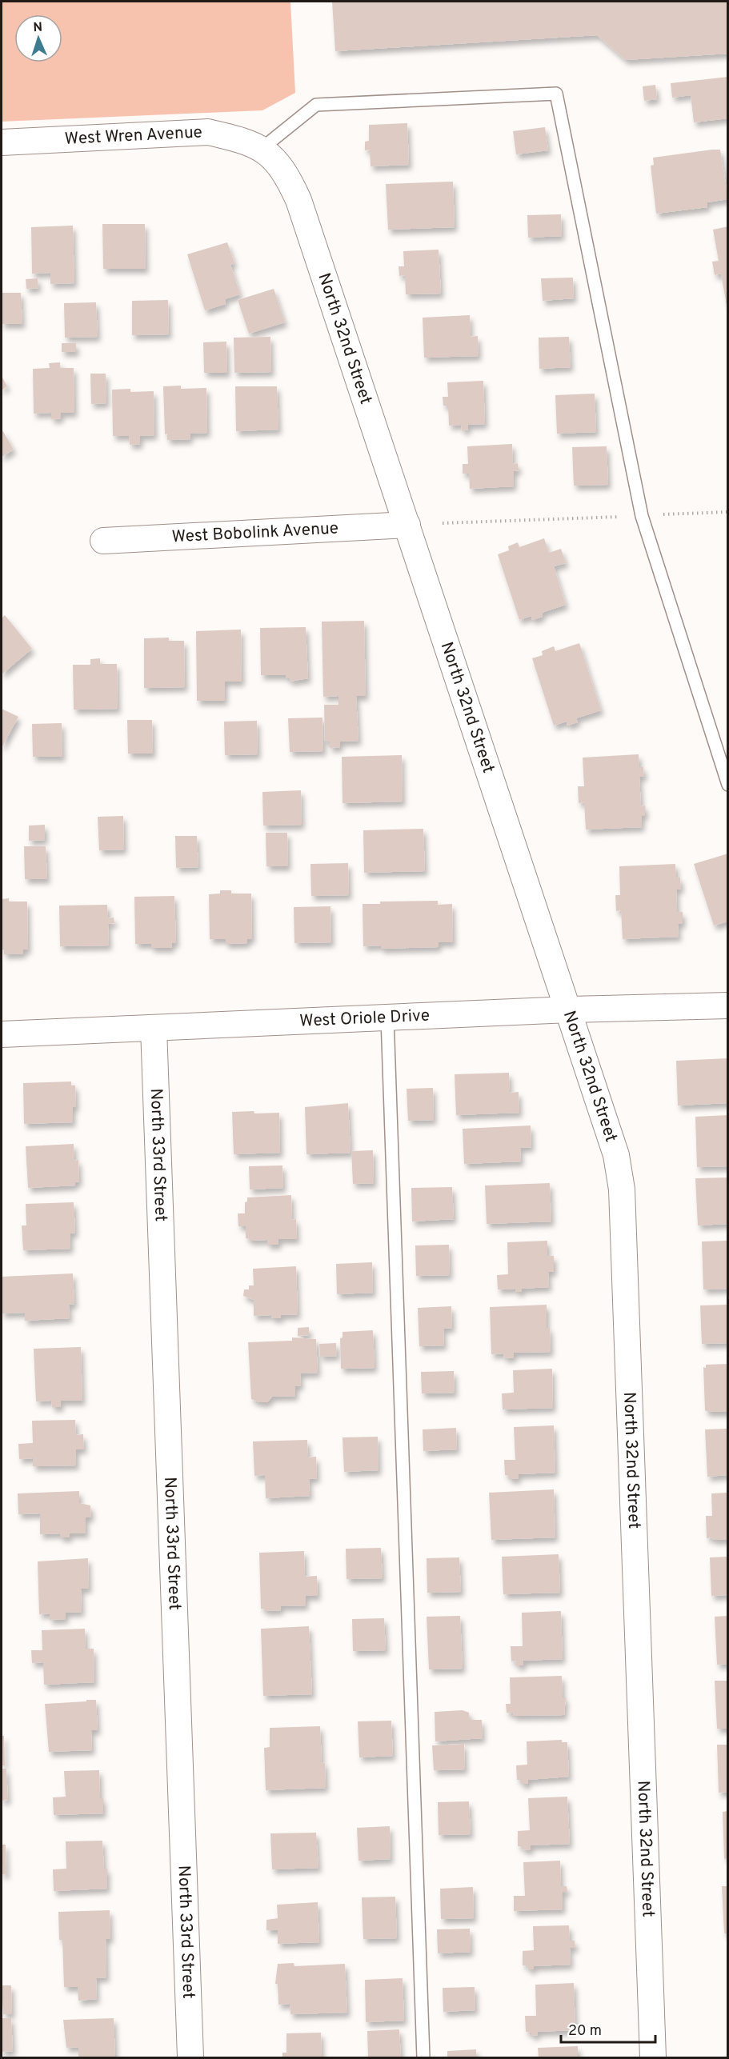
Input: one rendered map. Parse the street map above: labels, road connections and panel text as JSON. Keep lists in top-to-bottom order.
{
  "streets": {
    "street": [
      "West Wren Avenue",
      "North 32nd Street",
      "West Bobolink Avenue",
      "West Oriole Drive",
      "North 33rd Street"
    ]
  },
  "crossings": [
    ["West Wren Avenue", "North 32nd Street"],
    ["North 32nd Street", "West Bobolink Avenue"],
    ["North 32nd Street", "West Oriole Drive"],
    ["West Oriole Drive", "North 33rd Street"]
  ],
  "scale_bar": "20 m",
  "north": "top"
}
